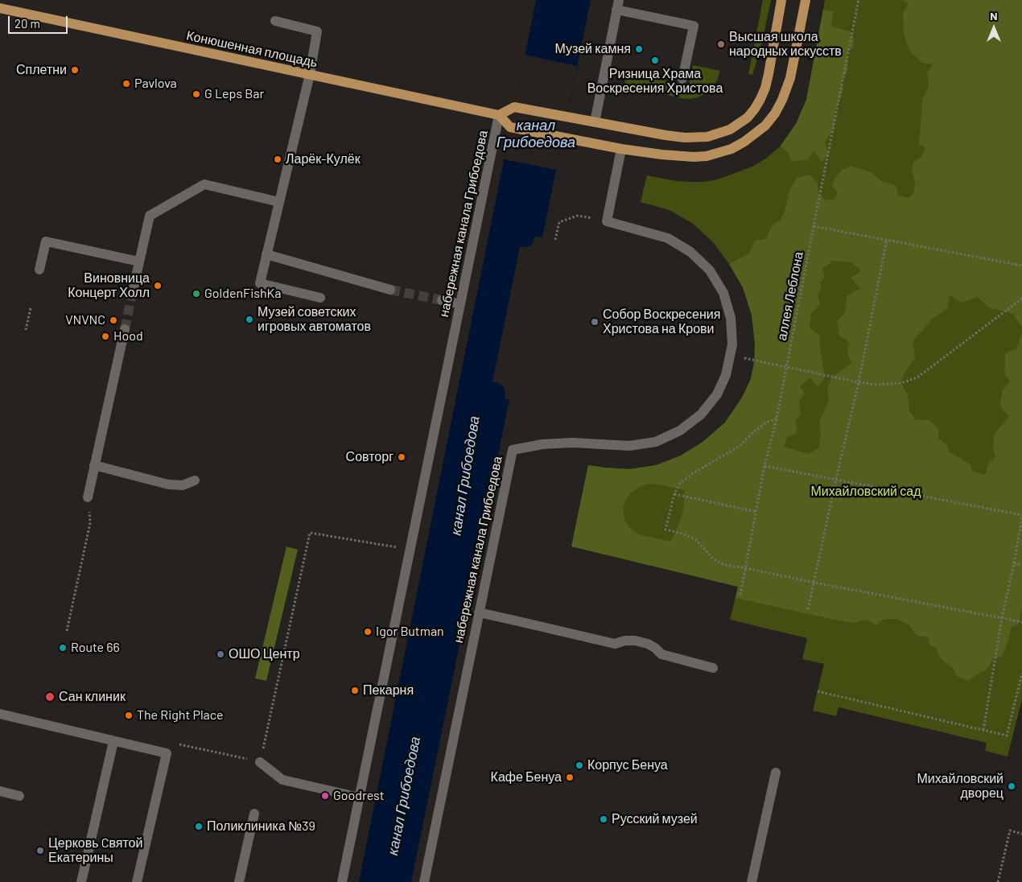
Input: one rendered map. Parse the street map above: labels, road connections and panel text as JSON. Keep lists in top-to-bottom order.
{
  "streets": {
    "main road": ["Конюшенная площадь"],
    "street": ["набережная канала Грибоедова"],
    "path": ["аллея Леблона"]
  },
  "crossings": [
    ["Конюшенная площадь", "набережная канала Грибоедова"]
  ],
  "water": ["канал Грибоедова"],
  "parks": ["Михайловский сад"],
  "places": [
    "Высшая школа народных искусств",
    "Музей камня",
    "Ризница Храма Воскресения Христова",
    "Сплетни",
    "Pavlova",
    "G Leps Bar",
    "Ларёк-Кулёк",
    "Виновница Концерт Холл",
    "GoldenFishKa",
    "Музей советских игровых автоматов",
    "VNVNC",
    "Собор Воскресения Христова на Крови",
    "Hood",
    "Совторг",
    "Igor Butman",
    "Route 66",
    "ОШО Центр",
    "Пекарня",
    "Сан клиник",
    "The Right Place",
    "Корпус Бенуа",
    "Кафе Бенуа",
    "Михайловский дворец",
    "Goodrest",
    "Русский музей",
    "Поликлиника №39",
    "Церковь Cвятой Екатерины"
  ],
  "scale_bar": "20 m",
  "north": "top"
}
